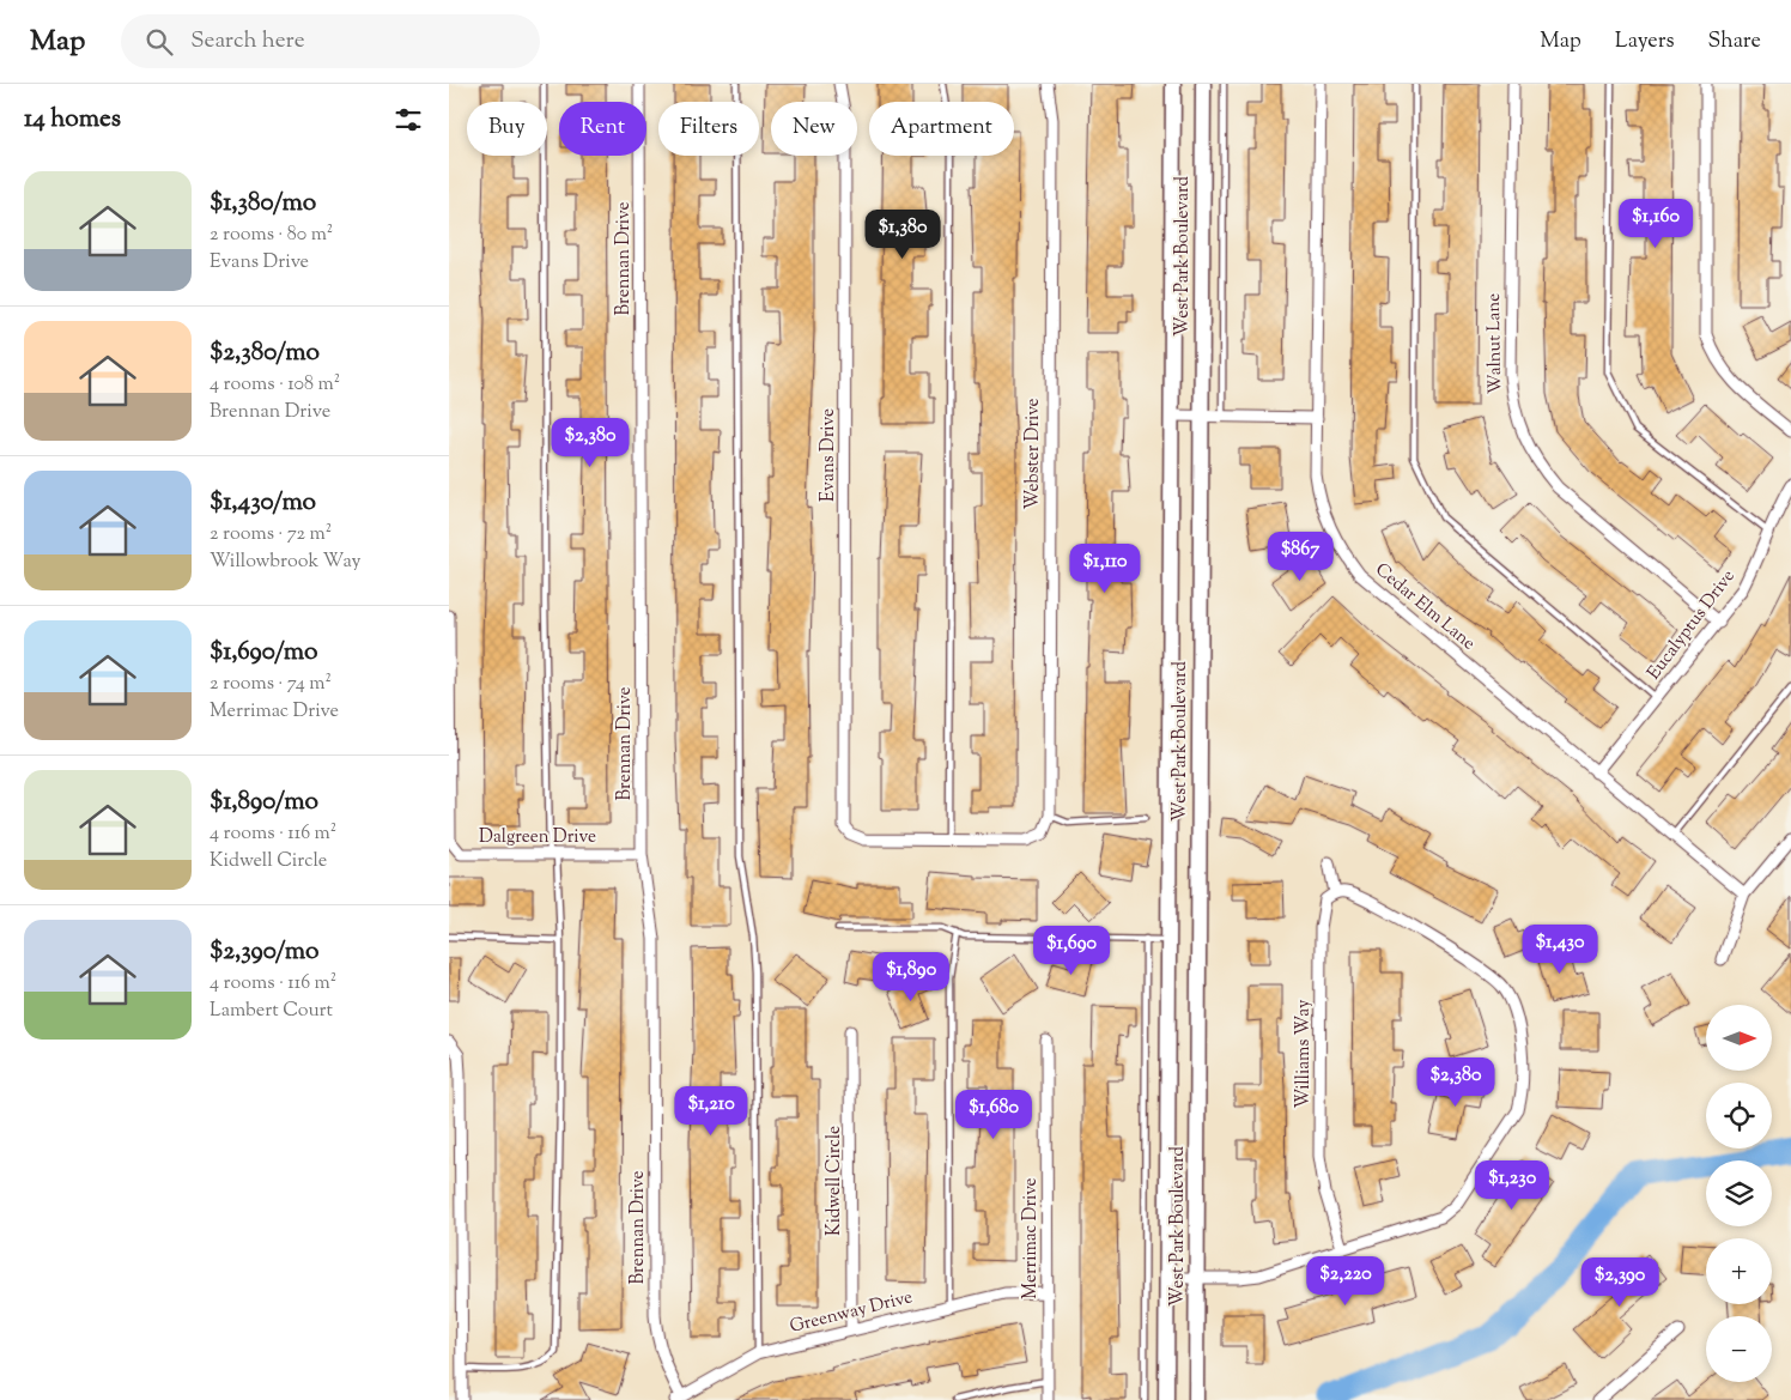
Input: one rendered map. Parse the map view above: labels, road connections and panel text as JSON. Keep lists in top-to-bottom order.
{
  "streets": {
    "main road": ["West Park Boulevard"],
    "street": [
      "Brennan Drive",
      "Walnut Lane",
      "Webster Drive",
      "Evans Drive",
      "Cedar Elm Lane",
      "Eucalyptus Drive",
      "Dalgreen Drive",
      "Williams Way",
      "Kidwell Circle",
      "Merrimac Drive",
      "Greenway Drive"
    ]
  },
  "crossings": [
    ["Brennan Drive", "Dalgreen Drive"],
    ["Brennan Drive", "Greenway Drive"],
    ["Walnut Lane", "Eucalyptus Drive"],
    ["Cedar Elm Lane", "Eucalyptus Drive"],
    ["Kidwell Circle", "Greenway Drive"],
    ["Merrimac Drive", "Greenway Drive"]
  ],
  "north": "right",
  "page": {
    "header": "Map",
    "search": "Search here",
    "nav": ["Map", "Layers", "Share"],
    "heading": "14 homes",
    "chip": [
      "Buy",
      "Rent",
      "Filters",
      "New",
      "Apartment"
    ],
    "list": [
      {
        "name": "$1,380/mo",
        "note": "2 rooms · 80 m² · Evans Drive"
      },
      {
        "name": "$2,380/mo",
        "note": "4 rooms · 108 m² · Brennan Drive"
      },
      {
        "name": "$1,430/mo",
        "note": "2 rooms · 72 m² · Willowbrook Way"
      },
      {
        "name": "$1,690/mo",
        "note": "2 rooms · 74 m² · Merrimac Drive"
      },
      {
        "name": "$1,890/mo",
        "note": "4 rooms · 116 m² · Kidwell Circle"
      },
      {
        "name": "$2,390/mo",
        "note": "4 rooms · 116 m² · Lambert Court"
      }
    ],
    "price": [
      "$1,160",
      "$1,380",
      "$2,380",
      "$867",
      "$1,110",
      "$1,430",
      "$1,690",
      "$1,890",
      "$2,380",
      "$1,210",
      "$1,680",
      "$1,230",
      "$2,220",
      "$2,390"
    ],
    "map_buttons": ["+", "−"]
  }
}
